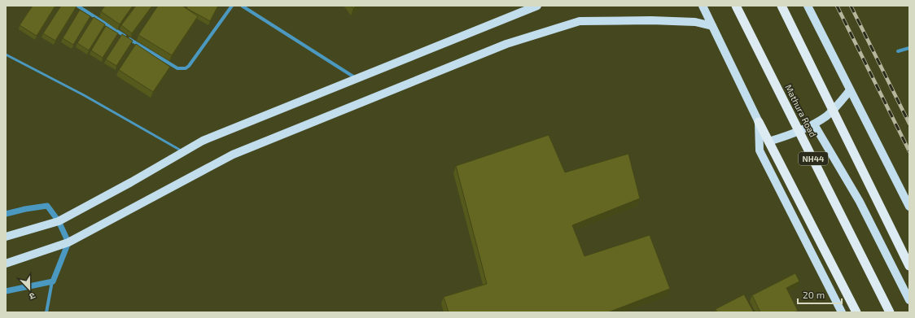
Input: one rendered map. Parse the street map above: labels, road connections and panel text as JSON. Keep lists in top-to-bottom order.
{
  "streets": {
    "highway": ["Mathura Road", "NH44"]
  },
  "scale_bar": "20 m",
  "north": "bottom"
}
